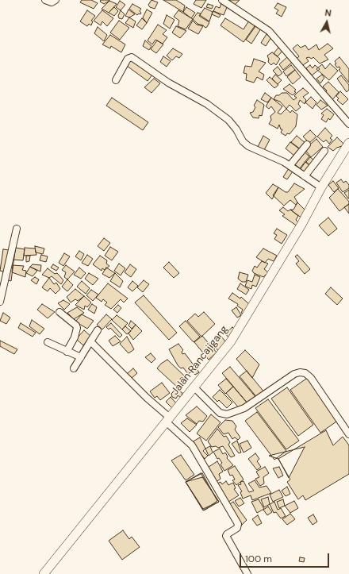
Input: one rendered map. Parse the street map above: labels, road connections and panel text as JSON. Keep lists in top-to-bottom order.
{
  "streets": {
    "main road": ["Jalan Rancajigang"]
  },
  "scale_bar": "100 m",
  "north": "top"
}
